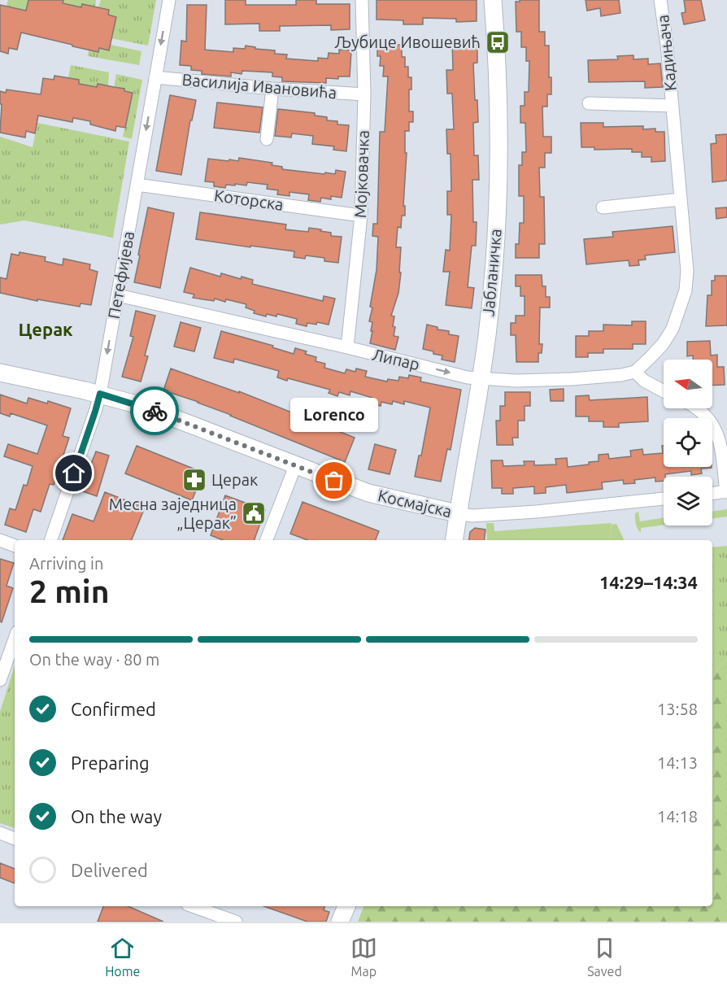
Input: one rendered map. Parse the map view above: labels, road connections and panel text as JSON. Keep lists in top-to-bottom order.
{
  "streets": {
    "street": [
      "Кадињача",
      "Василија Ивановића",
      "Мојковачка",
      "Которска",
      "Јабланичка",
      "Петефијева",
      "Липар",
      "Космајска"
    ]
  },
  "crossings": [
    ["Кадињача", "Липар"],
    ["Василија Ивановића", "Мојковачка"],
    ["Василија Ивановића", "Петефијева"],
    ["Мојковачка", "Которска"],
    ["Мојковачка", "Липар"],
    ["Которска", "Петефијева"],
    ["Јабланичка", "Липар"],
    ["Јабланичка", "Космајска"],
    ["Петефијева", "Липар"],
    ["Петефијева", "Космајска"]
  ],
  "one_way": ["Петефијева"],
  "districts": ["Церак"],
  "places": {
    "bus stop": ["Љубице Ивошевић"],
    "pharmacy": ["Церак"],
    "other": ["Lorenco"],
    "public building": ["Месна заједница „Церак”"]
  },
  "north": "left",
  "page": {
    "bubble": "Lorenco",
    "heading": ["2 min", "Arriving in", "14:29–14:34"],
    "bar": "On the way · 80 m",
    "list": [
      ["Confirmed", "13:58"],
      ["Preparing", "14:13"],
      ["On the way", "14:18"],
      "Delivered"
    ],
    "tabs": ["Home", "Map", "Saved"]
  }
}
